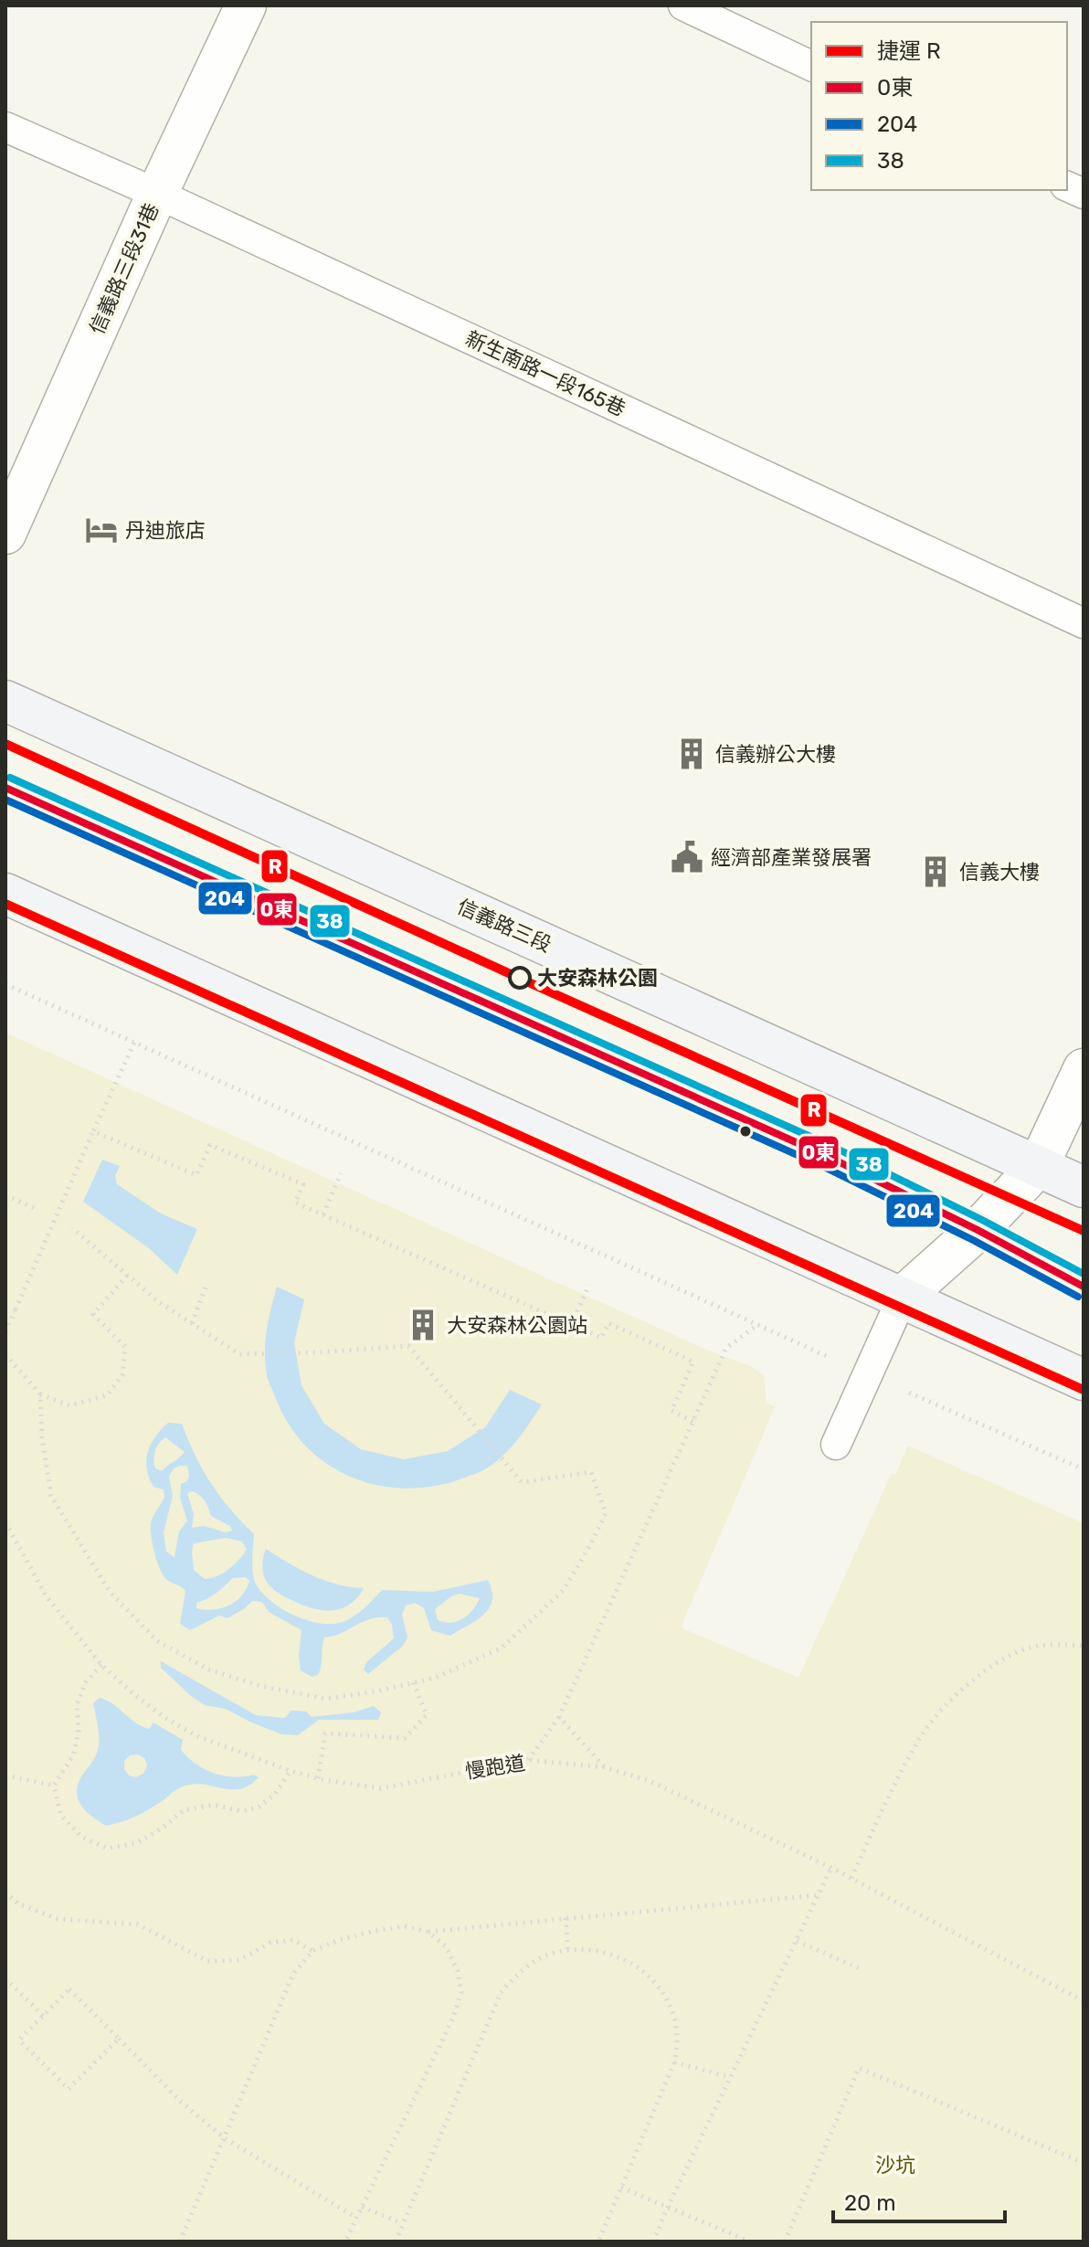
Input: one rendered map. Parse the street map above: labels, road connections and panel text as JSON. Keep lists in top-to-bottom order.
{
  "streets": {
    "main road": ["信義路三段"],
    "street": ["信義路三段31巷"],
    "lane": ["新生南路一段165巷"],
    "path": ["慢跑道"]
  },
  "crossings": [
    ["信義路三段31巷", "新生南路一段165巷"]
  ],
  "parks": ["沙坑"],
  "places": {
    "hotel": ["丹迪旅店"],
    "building": ["信義辦公大樓", "信義大樓", "大安森林公園站"],
    "public building": ["經濟部產業發展署"],
    "other": ["大安森林公園"]
  },
  "lines": [
    "metro line R",
    "transit line 38",
    "transit line 0東",
    "transit line 204"
  ],
  "legend": [
    "捷運 R",
    "0東",
    "204",
    "38"
  ],
  "scale_bar": "20 m"
}
